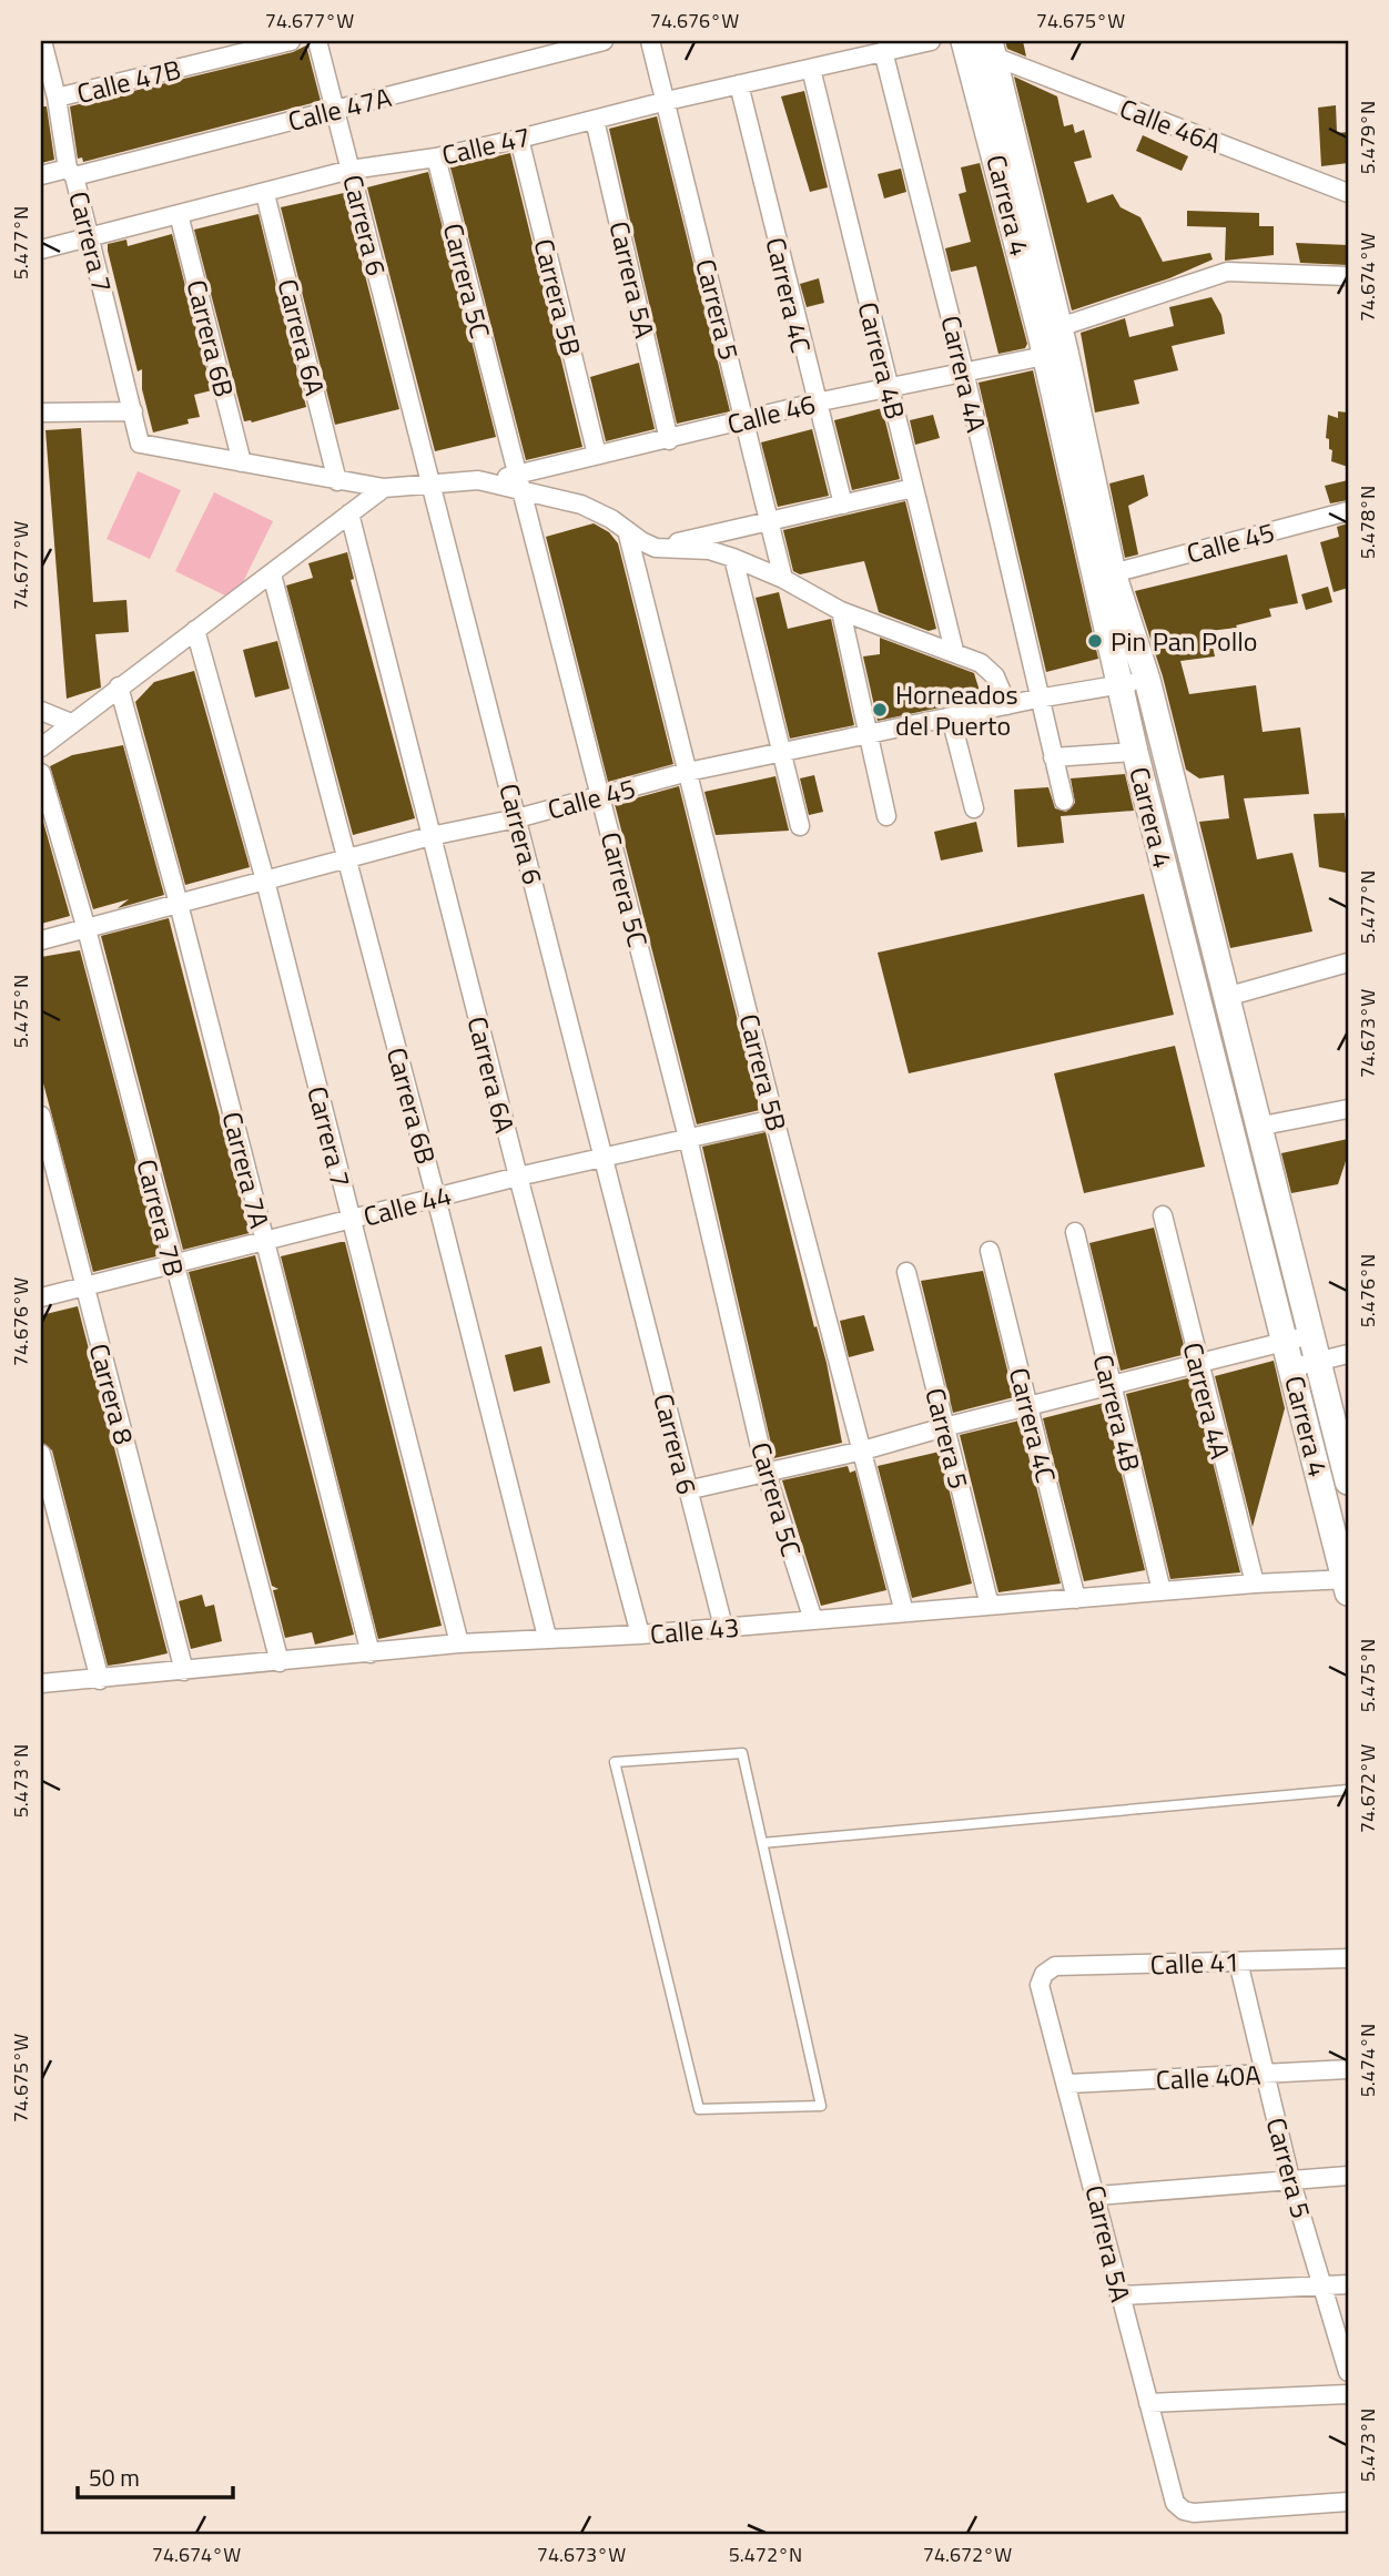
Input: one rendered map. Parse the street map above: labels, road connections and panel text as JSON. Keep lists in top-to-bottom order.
{
  "streets": {
    "street": [
      "Calle 47B",
      "Calle 47A",
      "Calle 46A",
      "Calle 47",
      "Carrera 4",
      "Carrera 6",
      "Carrera 7",
      "Carrera 5A",
      "Carrera 5C",
      "Carrera 4C",
      "Carrera 5B",
      "Carrera 5",
      "Carrera 6A",
      "Carrera 6B",
      "Carrera 4B",
      "Carrera 4A",
      "Calle 46",
      "Calle 45",
      "Carrera 7A",
      "Calle 44",
      "Carrera 7B",
      "Carrera 8",
      "Calle 43",
      "Calle 41",
      "Calle 40A"
    ]
  },
  "crossings": [
    ["Calle 47B", "Carrera 7"],
    ["Calle 47A", "Carrera 6"],
    ["Calle 47A", "Carrera 7"],
    ["Calle 46A", "Carrera 4"],
    ["Calle 47", "Carrera 6"],
    ["Calle 47", "Carrera 7"],
    ["Calle 47", "Carrera 5A"],
    ["Calle 47", "Carrera 5C"],
    ["Calle 47", "Carrera 4C"],
    ["Calle 47", "Carrera 5B"],
    ["Calle 47", "Carrera 5"],
    ["Calle 47", "Carrera 6A"],
    ["Calle 47", "Carrera 6B"],
    ["Calle 47", "Carrera 4B"],
    ["Calle 47", "Carrera 4A"],
    ["Carrera 4", "Calle 46"],
    ["Carrera 4", "Calle 45"],
    ["Carrera 4", "Calle 43"],
    ["Carrera 6", "Calle 45"],
    ["Carrera 6", "Calle 44"],
    ["Carrera 6", "Calle 43"],
    ["Carrera 7", "Carrera 6B"],
    ["Carrera 7", "Calle 45"],
    ["Carrera 7", "Calle 44"],
    ["Carrera 7", "Calle 43"],
    ["Carrera 5A", "Calle 46"],
    ["Carrera 5A", "Calle 41"],
    ["Carrera 5A", "Calle 40A"],
    ["Carrera 5C", "Calle 46"],
    ["Carrera 5C", "Calle 45"],
    ["Carrera 5C", "Calle 44"],
    ["Carrera 5C", "Calle 43"],
    ["Carrera 4C", "Calle 46"],
    ["Carrera 4C", "Calle 43"],
    ["Carrera 5B", "Calle 46"],
    ["Carrera 5B", "Calle 45"],
    ["Carrera 5B", "Calle 44"],
    ["Carrera 5B", "Calle 43"],
    ["Carrera 5", "Calle 46"],
    ["Carrera 5", "Calle 43"],
    ["Carrera 5", "Calle 41"],
    ["Carrera 5", "Calle 40A"],
    ["Carrera 6A", "Calle 45"],
    ["Carrera 6A", "Calle 44"],
    ["Carrera 6A", "Calle 43"],
    ["Carrera 6B", "Calle 45"],
    ["Carrera 6B", "Calle 44"],
    ["Carrera 6B", "Calle 43"],
    ["Carrera 4B", "Calle 46"],
    ["Carrera 4B", "Calle 43"],
    ["Carrera 4A", "Calle 46"],
    ["Carrera 4A", "Calle 45"],
    ["Carrera 4A", "Calle 43"],
    ["Calle 45", "Carrera 7A"],
    ["Calle 45", "Carrera 7B"],
    ["Carrera 7A", "Calle 44"],
    ["Carrera 7A", "Calle 43"],
    ["Calle 44", "Carrera 7B"],
    ["Calle 44", "Carrera 8"],
    ["Carrera 7B", "Calle 43"],
    ["Carrera 8", "Calle 43"]
  ],
  "places": ["Pin Pan Pollo", "Horneados del Puerto"],
  "scale_bar": "50 m",
  "coordinates": [
    "74.677°W",
    "74.676°W",
    "74.675°W",
    "5.479°N",
    "5.477°N",
    "74.674°W",
    "5.478°N",
    "5.475°N",
    "74.673°W",
    "5.476°N",
    "5.473°N",
    "74.672°W",
    "5.474°N",
    "5.472°N"
  ]
}
